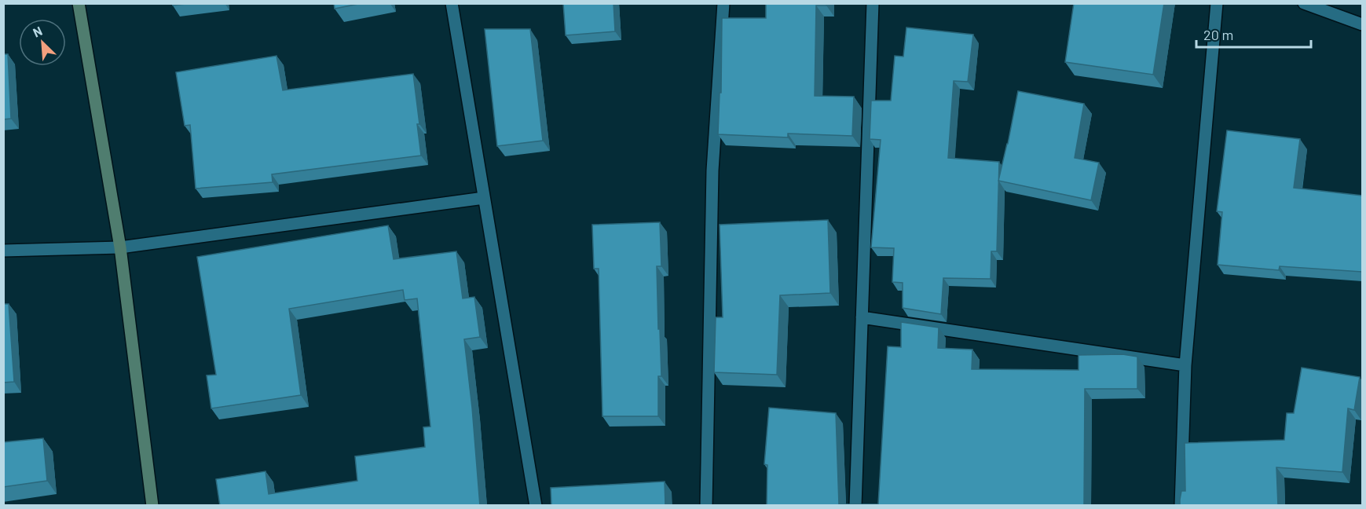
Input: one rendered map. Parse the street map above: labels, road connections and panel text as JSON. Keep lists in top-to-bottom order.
{
  "scale_bar": "20 m",
  "north": "top left"
}
